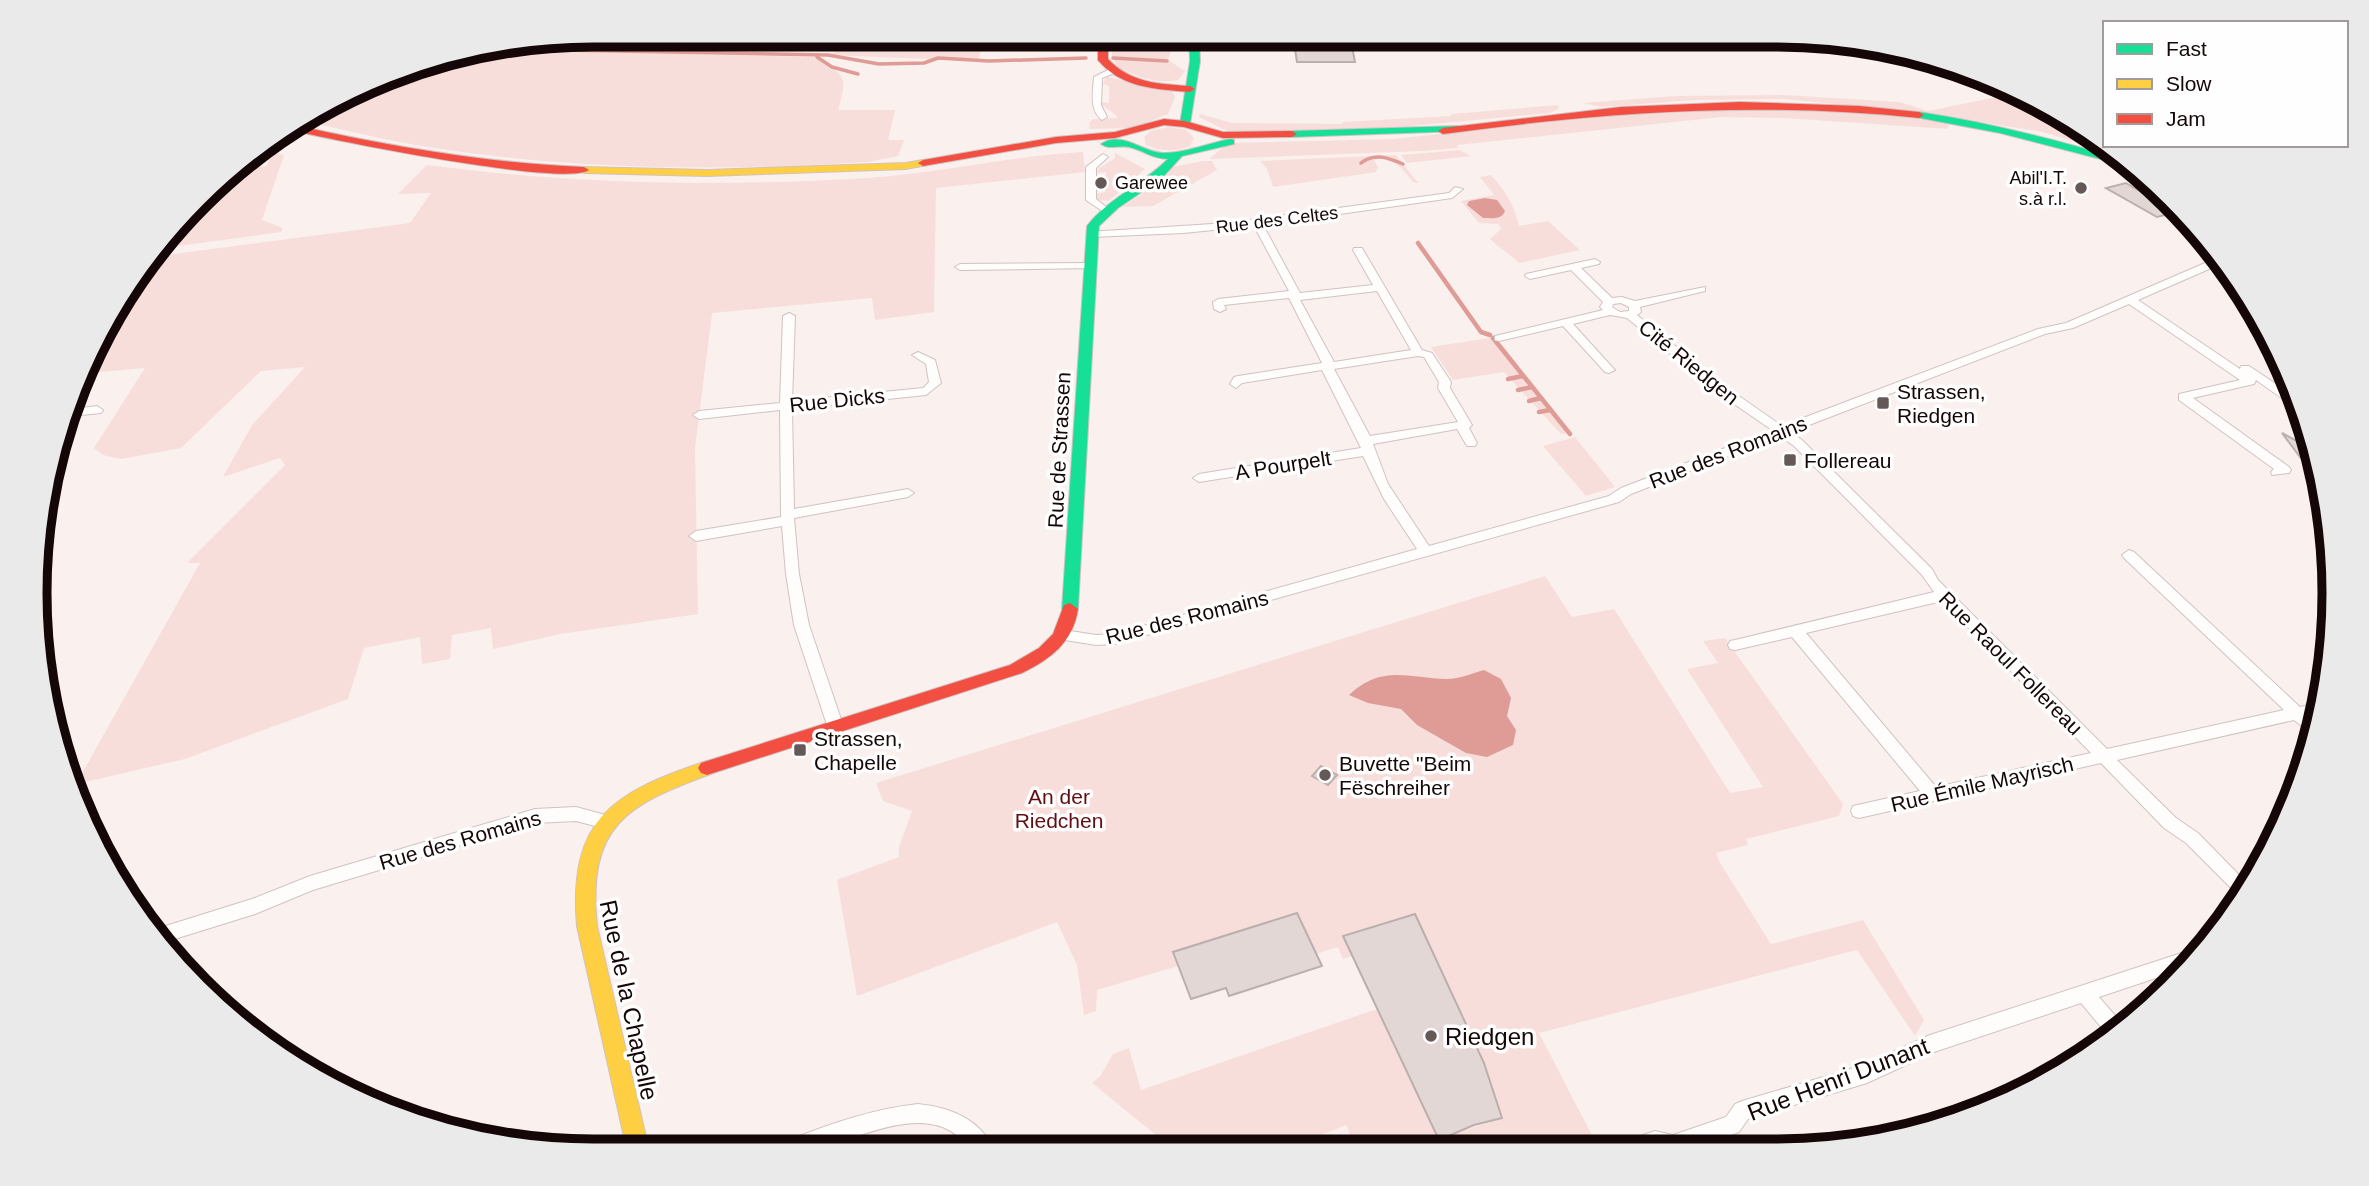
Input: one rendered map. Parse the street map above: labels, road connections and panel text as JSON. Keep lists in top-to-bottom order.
{
  "streets": {
    "main road": ["Rue de Strassen", "Rue de la Chapelle"],
    "street": [
      "Rue des Celtes",
      "Cité Riedgen",
      "Rue Dicks",
      "Rue des Romains",
      "A Pourpelt",
      "Rue Raoul Follereau",
      "Rue Émile Mayrisch",
      "Rue Henri Dunant"
    ]
  },
  "crossings": [
    ["Rue des Celtes", "Rue de Strassen"],
    ["Cité Riedgen", "Rue des Romains"],
    ["Cité Riedgen", "Rue Raoul Follereau"],
    ["Rue de Strassen", "Rue des Romains"],
    ["Rue des Romains", "Rue Raoul Follereau"],
    ["Rue des Romains", "Rue de la Chapelle"],
    ["Rue Raoul Follereau", "Rue Émile Mayrisch"]
  ],
  "parks": ["An der Riedchen"],
  "places": {
    "other": [
      "Garewee",
      "Abil'I.T. s.à r.l.",
      "Buvette \"Beim Fëschreiher",
      "Riedgen"
    ],
    "transit": ["Strassen, Riedgen", "Follereau", "Strassen, Chapelle"]
  },
  "legend": ["Fast", "Slow", "Jam"]
}
